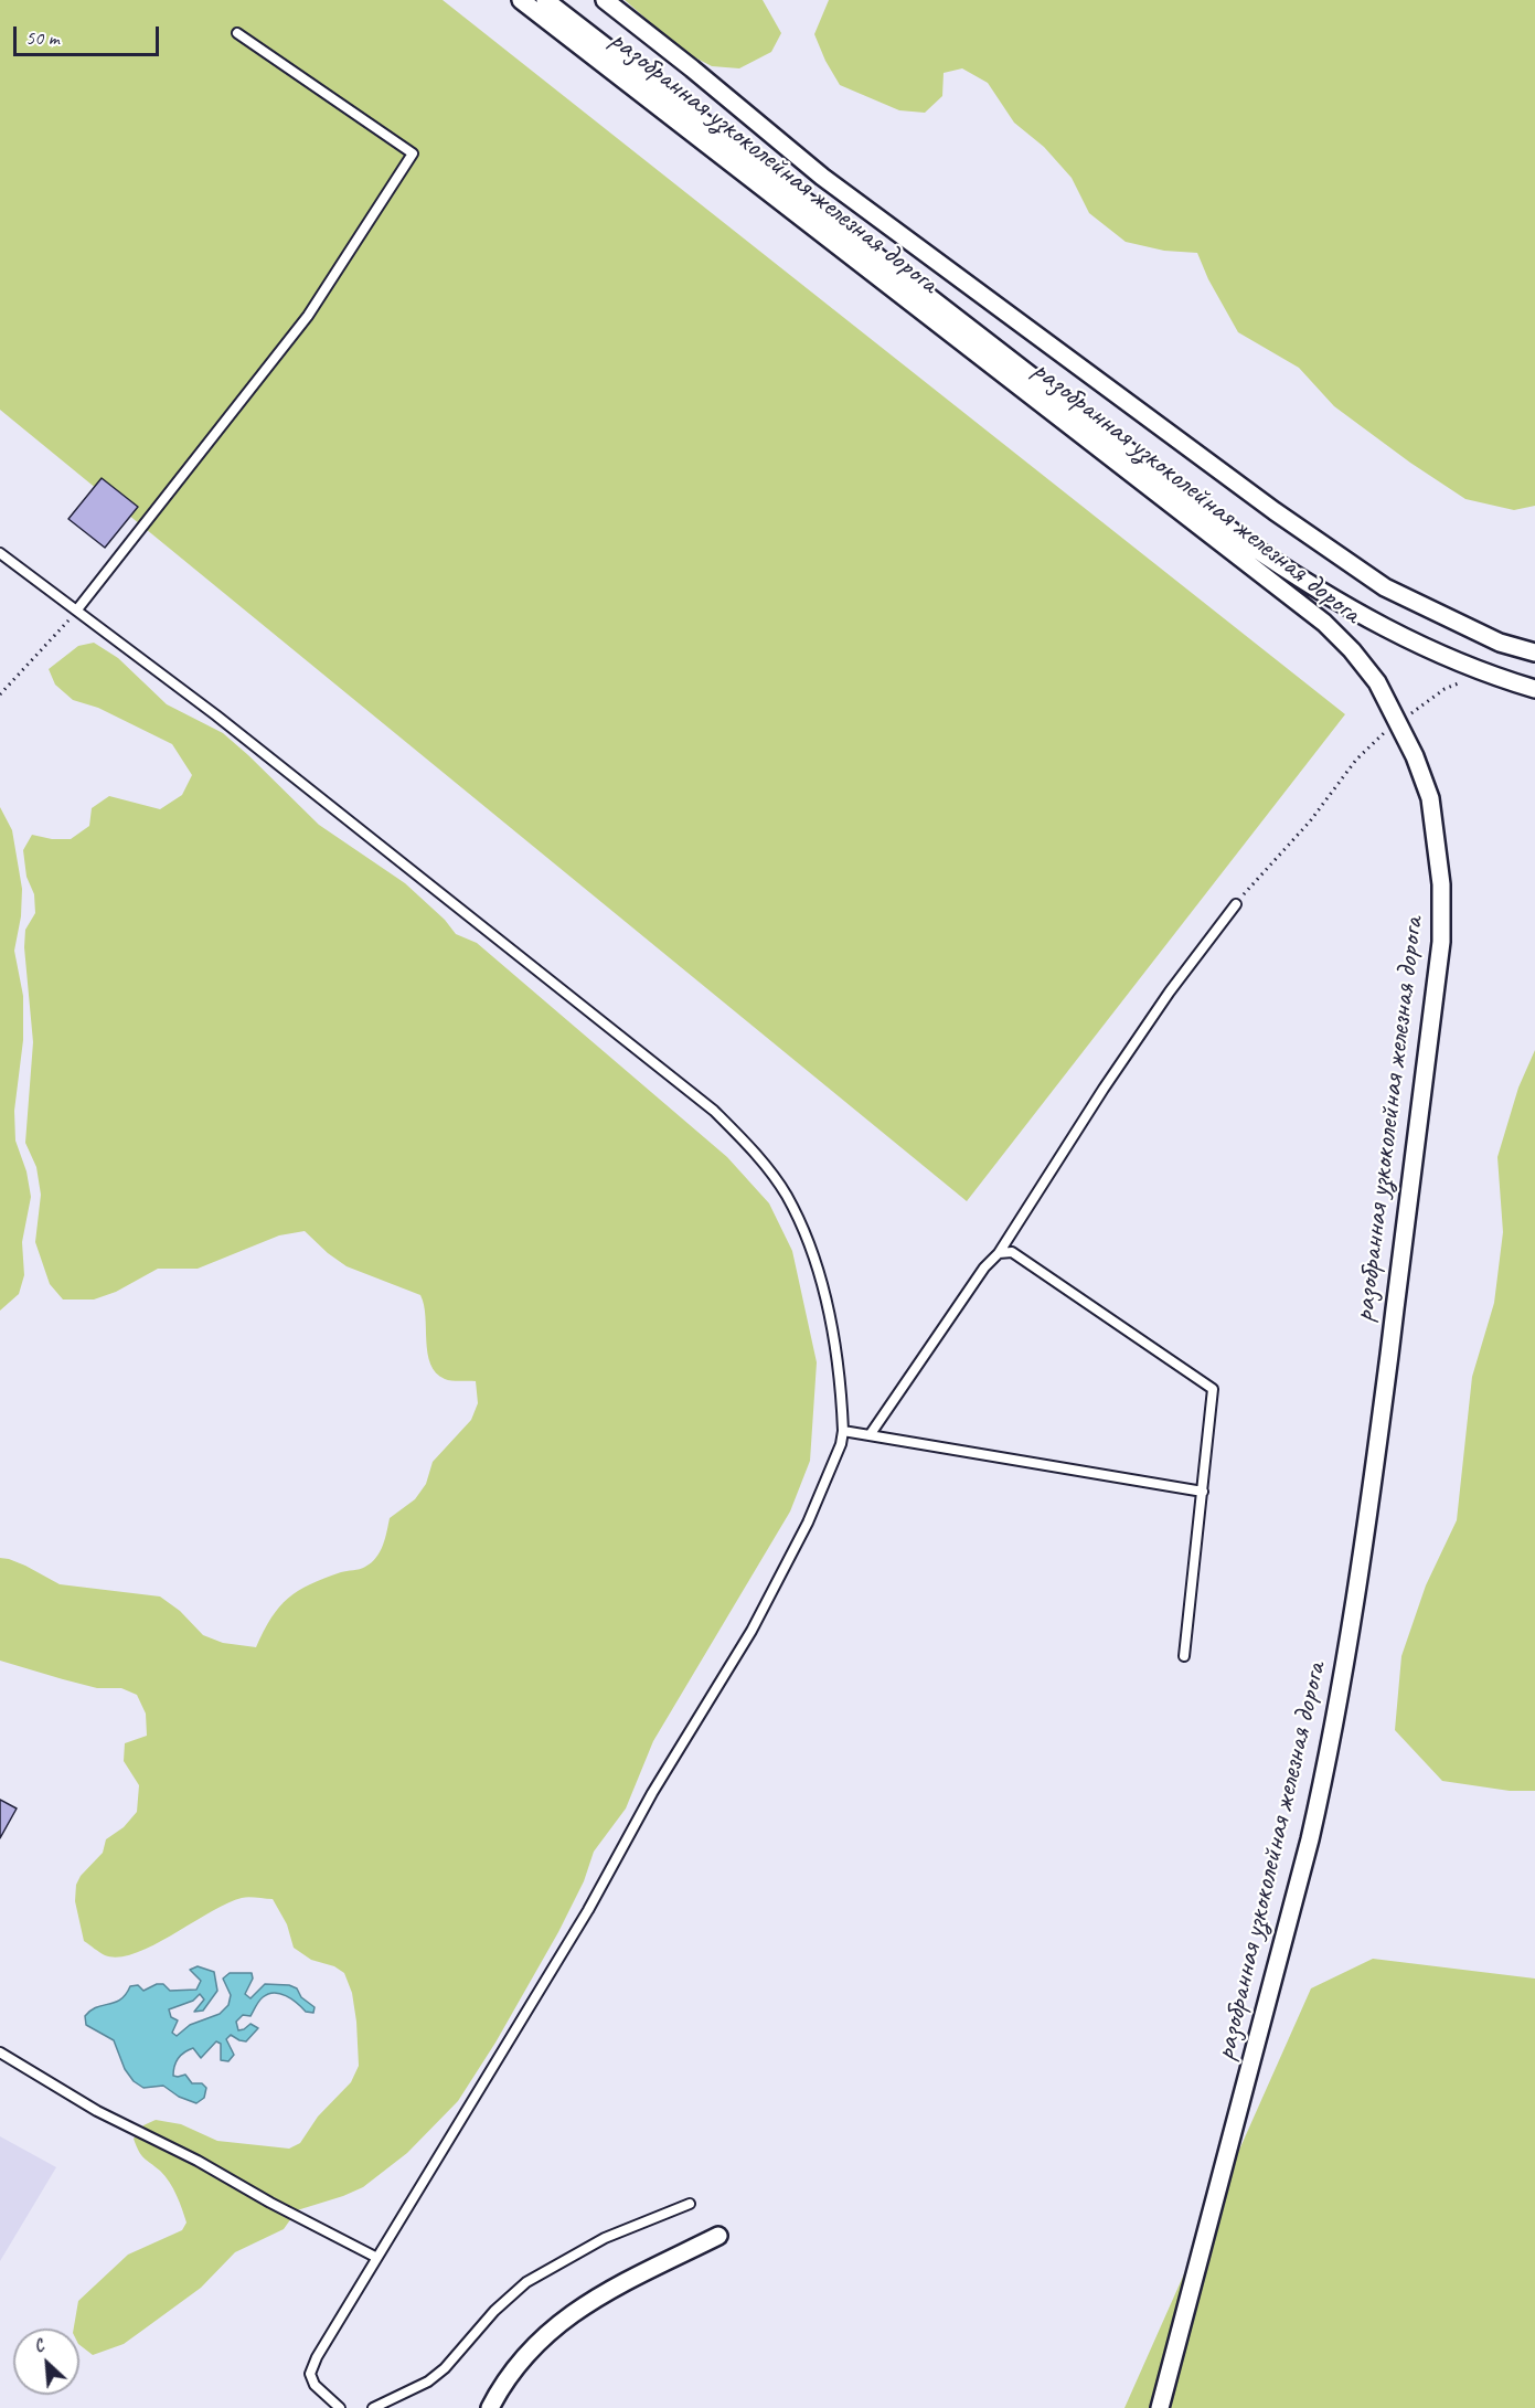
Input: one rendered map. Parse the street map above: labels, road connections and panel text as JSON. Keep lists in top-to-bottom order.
{
  "streets": {
    "street": ["разобранная узкоколейная железная дорога"]
  },
  "scale_bar": "50 m",
  "north": "top left"
}
